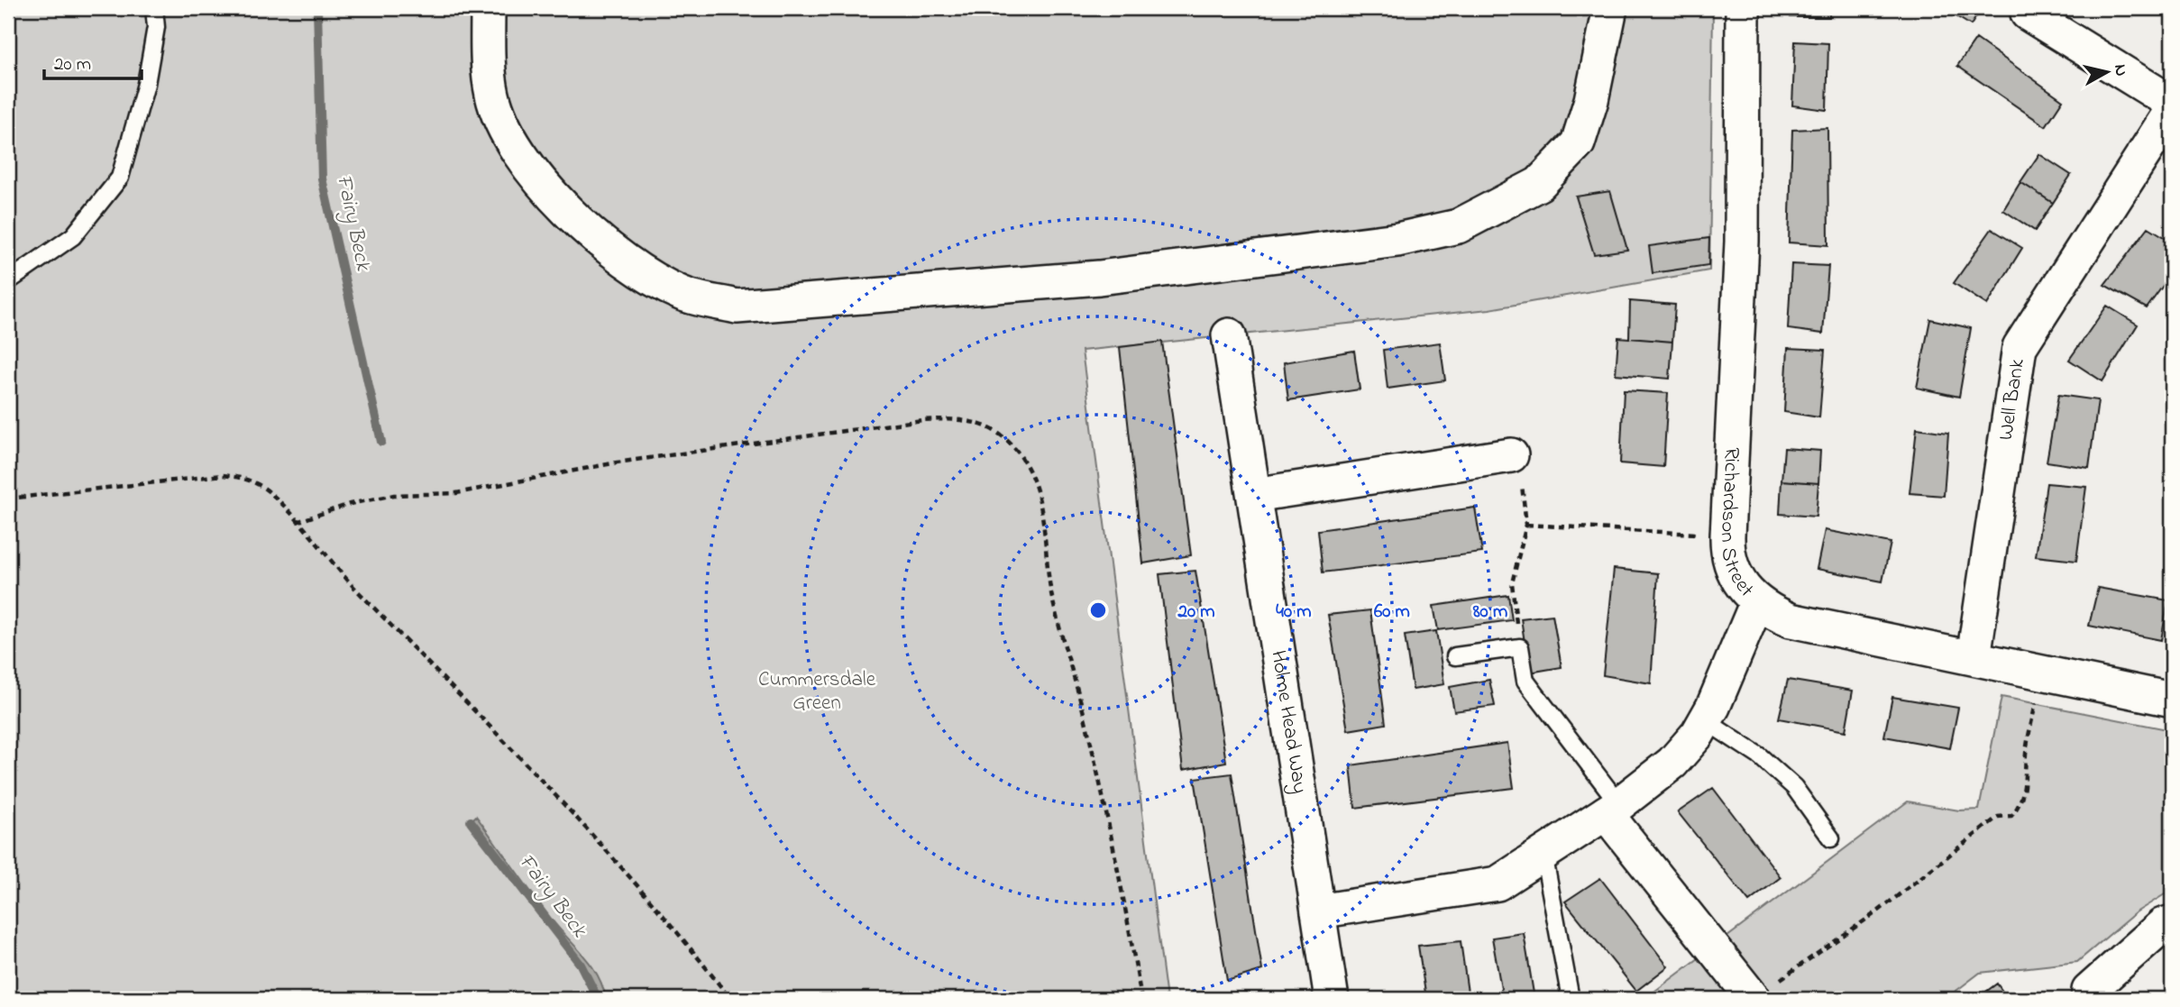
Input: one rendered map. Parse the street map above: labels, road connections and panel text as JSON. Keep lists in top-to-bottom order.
{
  "streets": {
    "street": ["Well Bank", "Richardson Street", "Holme Head Way"]
  },
  "crossings": [
    ["Well Bank", "Richardson Street"]
  ],
  "water": ["Fairy Beck"],
  "parks": ["Cummersdale Green"],
  "scale_bar": "20 m",
  "north": "right",
  "rings": [
    "20 m",
    "40 m",
    "60 m",
    "80 m"
  ]
}
